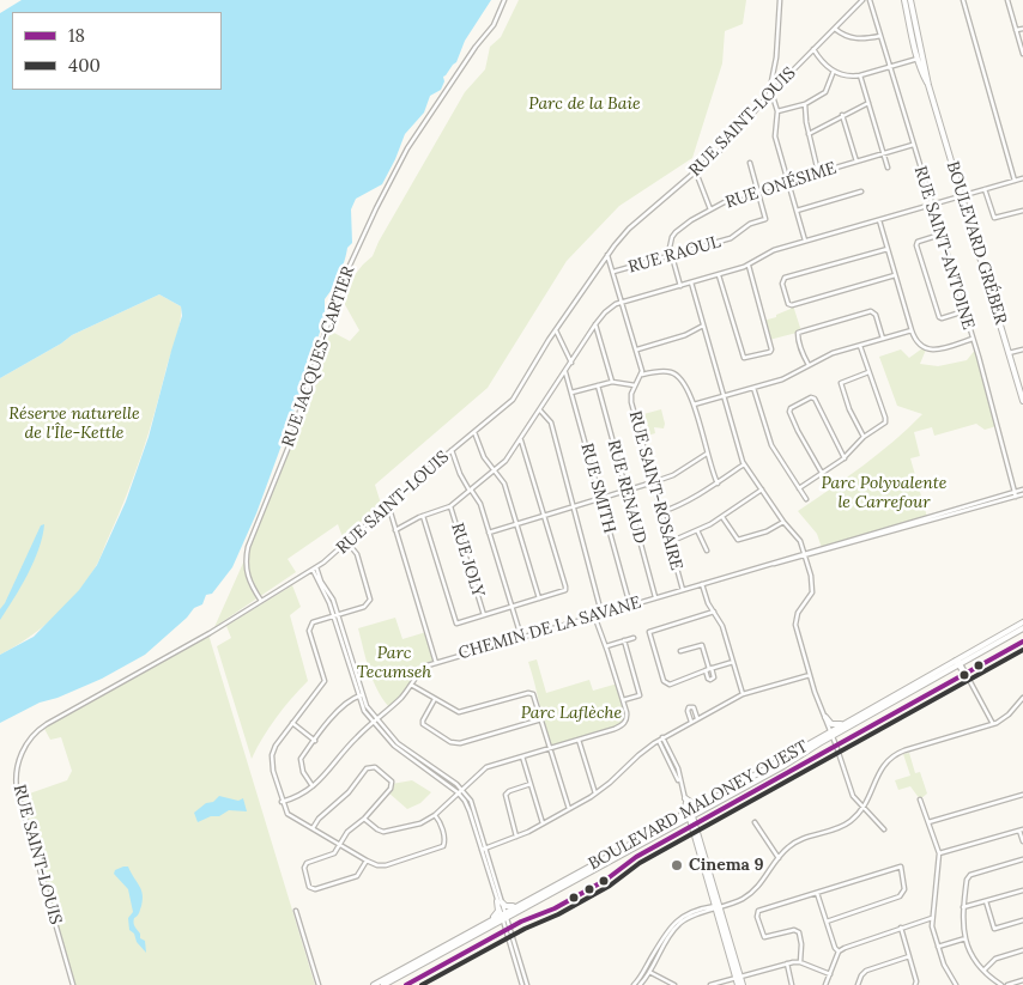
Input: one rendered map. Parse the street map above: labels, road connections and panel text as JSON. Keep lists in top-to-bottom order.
{
  "streets": {
    "main road": ["BOULEVARD GRÉBER", "BOULEVARD MALONEY OUEST"],
    "street": [
      "RUE SAINT-LOUIS",
      "RUE ONÉSIME",
      "RUE SAINT-ANTOINE",
      "RUE RAOUL",
      "RUE JACQUES-CARTIER",
      "RUE SMITH",
      "RUE SAINT-ROSAIRE",
      "RUE RENAUD",
      "RUE JOLY",
      "CHEMIN DE LA SAVANE"
    ]
  },
  "crossings": [
    ["RUE SAINT-LOUIS", "RUE JACQUES-CARTIER"],
    ["RUE ONÉSIME", "RUE SAINT-ANTOINE"],
    ["RUE ONÉSIME", "RUE RAOUL"],
    ["RUE SAINT-ANTOINE", "CHEMIN DE LA SAVANE"],
    ["RUE SMITH", "CHEMIN DE LA SAVANE"],
    ["RUE SAINT-ROSAIRE", "CHEMIN DE LA SAVANE"],
    ["RUE RENAUD", "CHEMIN DE LA SAVANE"]
  ],
  "parks": [
    "Parc de la Baie",
    "Réserve naturelle de l'Île-Kettle",
    "Parc Polyvalente le Carrefour",
    "Parc Tecumseh",
    "Parc Laflèche"
  ],
  "places": ["Cinema 9"],
  "lines": ["transit line 18", "transit line 400"],
  "legend": ["18", "400"]
}
